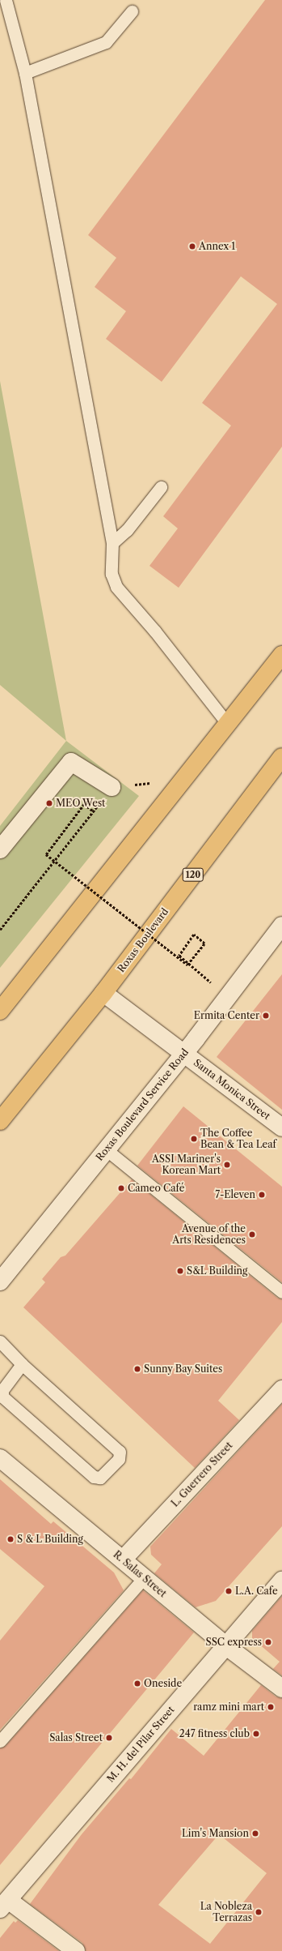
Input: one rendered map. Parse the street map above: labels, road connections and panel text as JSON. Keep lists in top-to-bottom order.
{
  "streets": {
    "highway": ["120", "Roxas Boulevard"],
    "street": [
      "Santa Monica Street",
      "Roxas Boulevard Service Road",
      "L. Guerrero Street",
      "R. Salas Street",
      "M. H. del Pilar Street"
    ]
  },
  "crossings": [
    ["Roxas Boulevard", "Santa Monica Street"],
    ["Santa Monica Street", "Roxas Boulevard Service Road"],
    ["L. Guerrero Street", "R. Salas Street"],
    ["R. Salas Street", "M. H. del Pilar Street"]
  ],
  "places": [
    "Annex 1",
    "MEO West",
    "Ermita Center",
    "The Coffee Bean & Tea Leaf",
    "ASSI Mariner's Korean Mart",
    "Cameo Café",
    "7-Eleven",
    "Avenue of the Arts Residences",
    "S&L Building",
    "Sunny Bay Suites",
    "S & L Building",
    "L.A. Cafe",
    "SSC express",
    "Oneside",
    "ramz mini mart",
    "247 fitness club",
    "Salas Street",
    "Lim's Mansion",
    "La Nobleza Terrazas"
  ]
}
